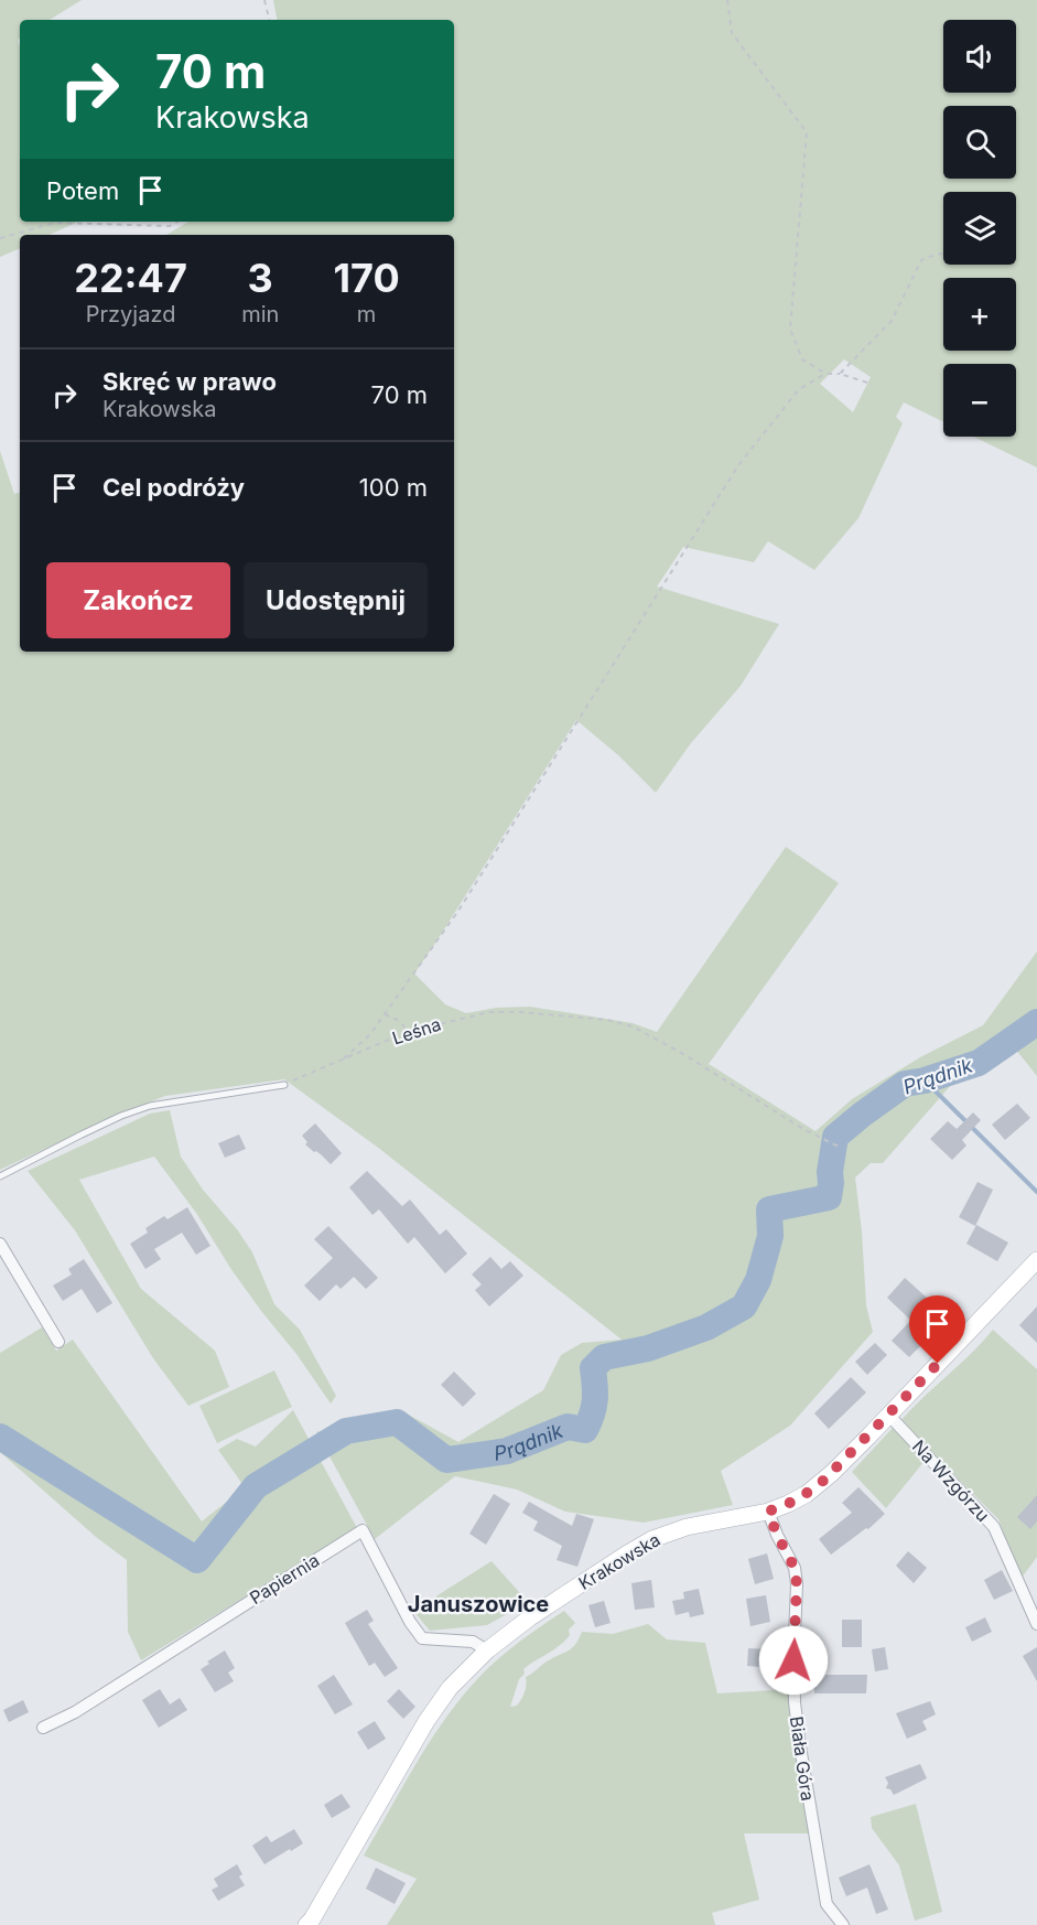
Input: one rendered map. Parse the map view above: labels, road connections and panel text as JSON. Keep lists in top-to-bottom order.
{
  "streets": {
    "main road": ["Krakowska"],
    "street": ["Na Wzgórzu", "Papiernia", "Biała Góra"],
    "path": ["Leśna"]
  },
  "crossings": [
    ["Na Wzgórzu", "Krakowska"],
    ["Krakowska", "Papiernia"],
    ["Krakowska", "Biała Góra"]
  ],
  "districts": ["Januszowice"],
  "water": ["Prądnik"],
  "page": {
    "map_buttons": ["+", "−"],
    "turn": ["70 m", "Krakowska"],
    "then": "Potem",
    "eta": [
      "22:47",
      "Przyjazd",
      "3",
      "min",
      "170",
      "m"
    ],
    "list": [
      {
        "name": "Skręć w prawo",
        "note": "Krakowska",
        "value": "70 m"
      },
      {
        "name": "Cel podróży",
        "value": "100 m"
      }
    ],
    "buttons": ["Zakończ", "Udostępnij"]
  }
}
